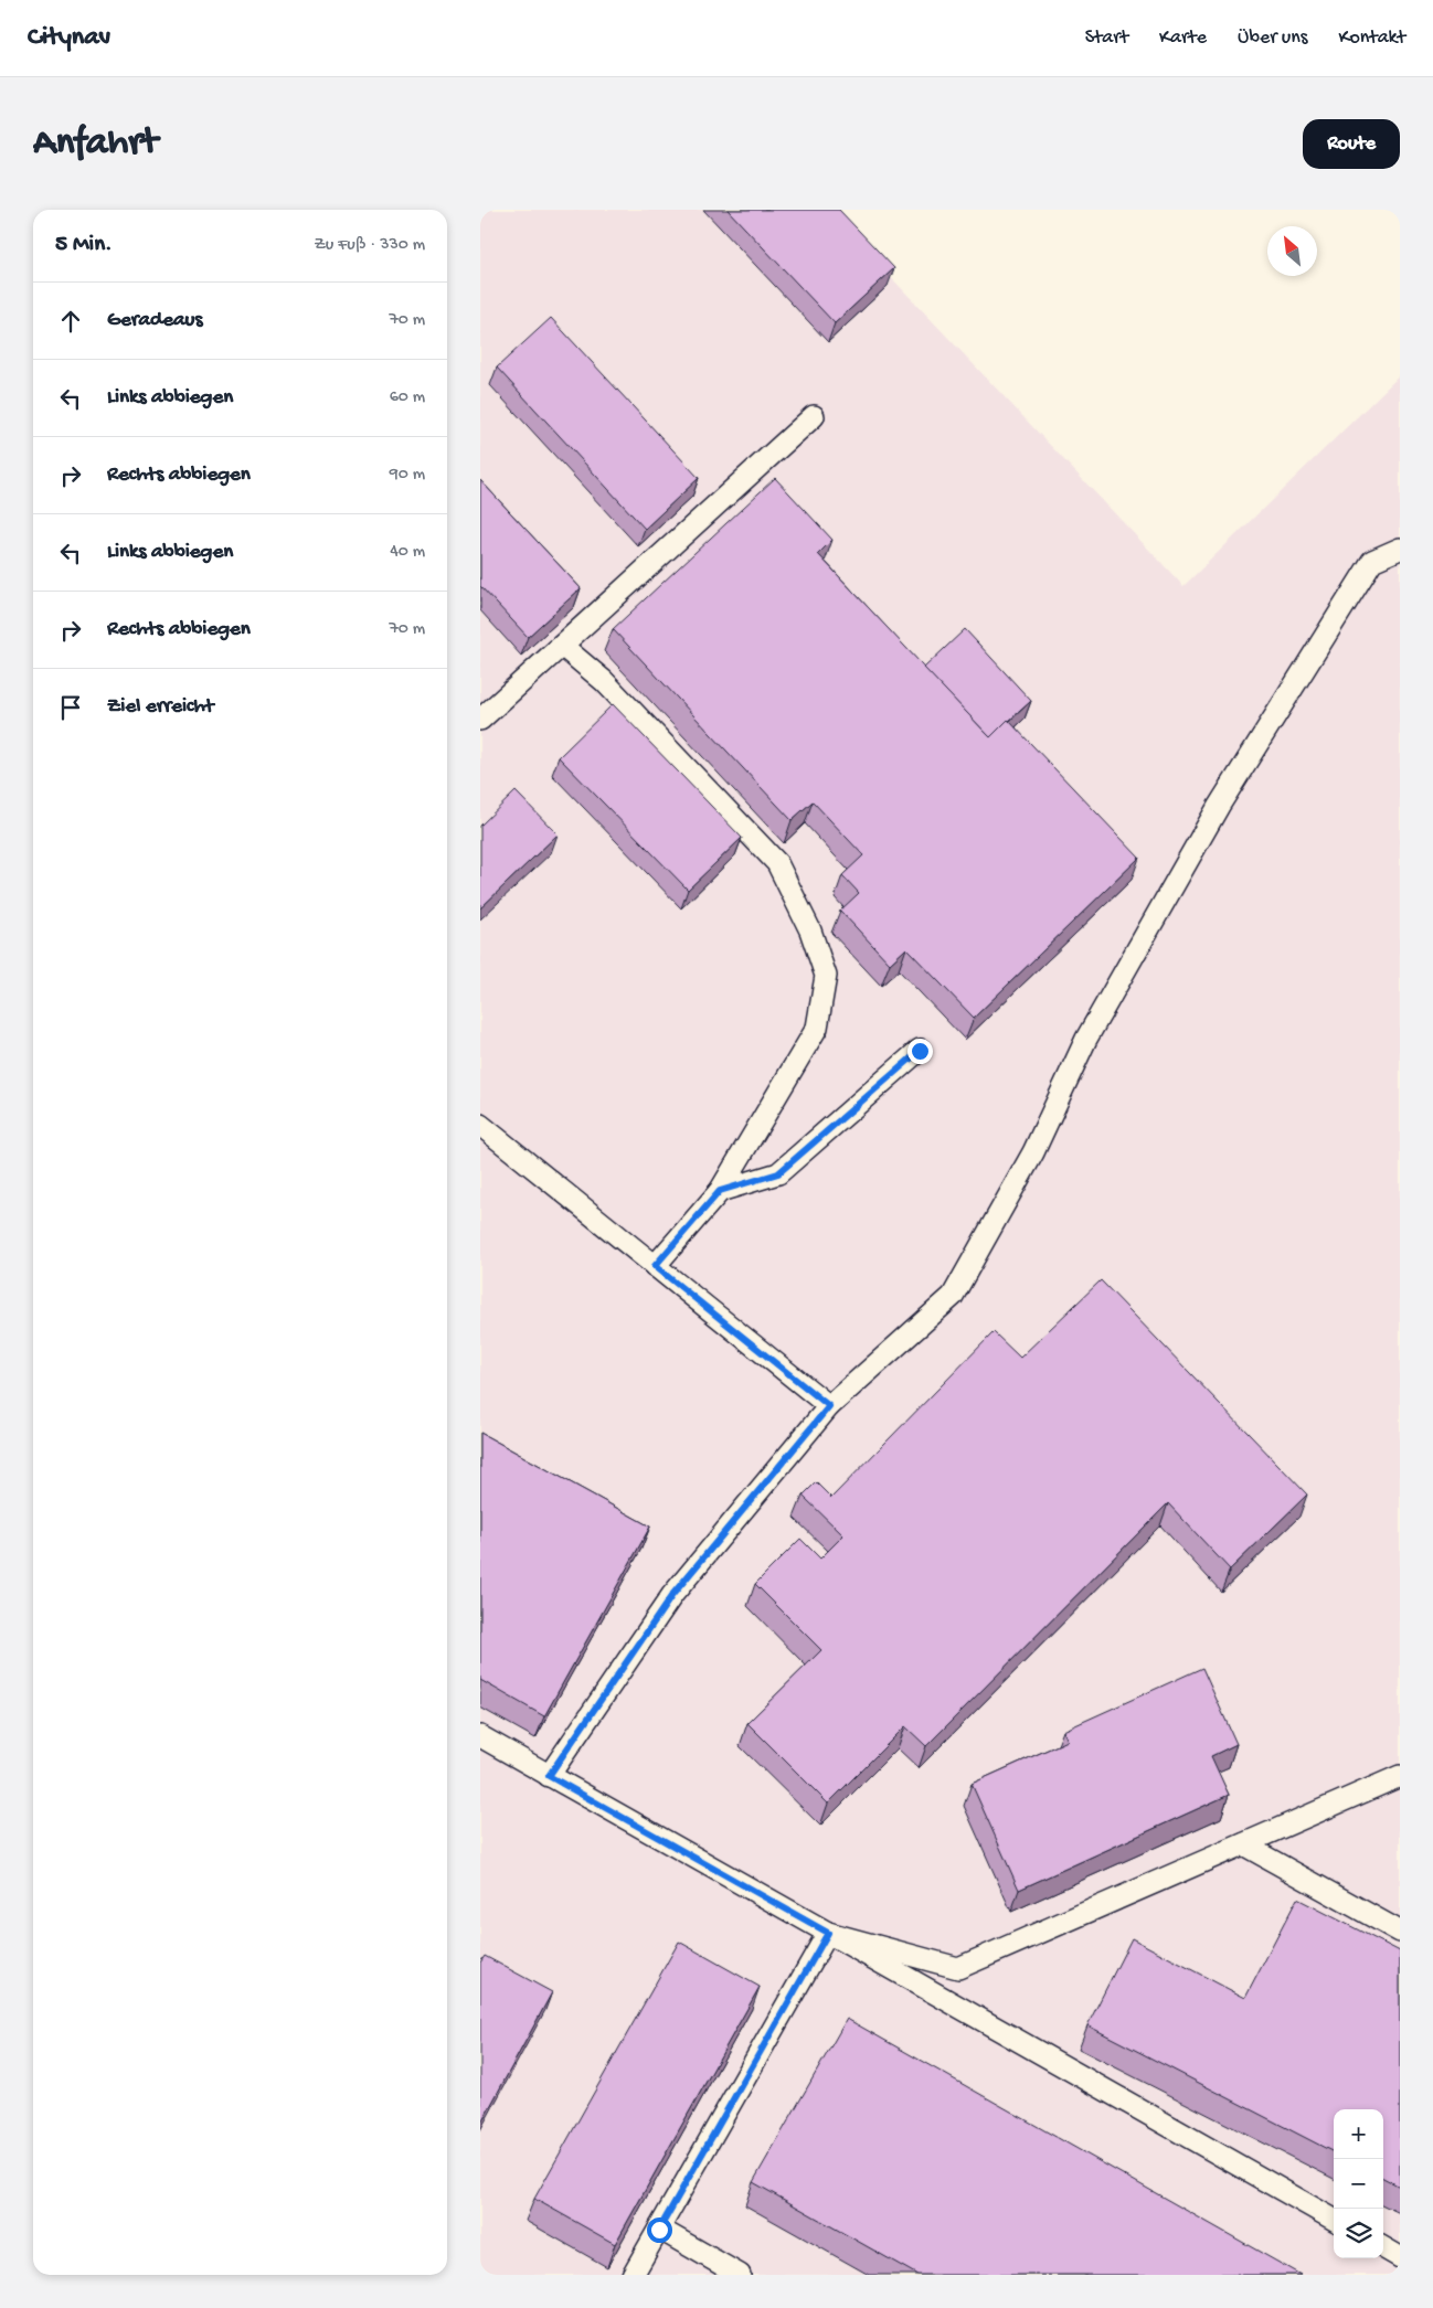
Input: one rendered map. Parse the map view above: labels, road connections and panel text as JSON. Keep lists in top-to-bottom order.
{
  "north": "top left",
  "page": {
    "header": "Citynav",
    "nav": [
      "Start",
      "Karte",
      "Über uns",
      "Kontakt"
    ],
    "buttons": "Route",
    "title": "Anfahrt",
    "heading": ["5 Min.", "Zu Fuß · 330 m"],
    "list": [
      ["Geradeaus", "70 m"],
      ["Links abbiegen", "60 m"],
      ["Rechts abbiegen", "90 m"],
      ["Links abbiegen", "40 m"],
      ["Rechts abbiegen", "70 m"],
      "Ziel erreicht"
    ],
    "map_buttons": ["+", "−"]
  }
}
